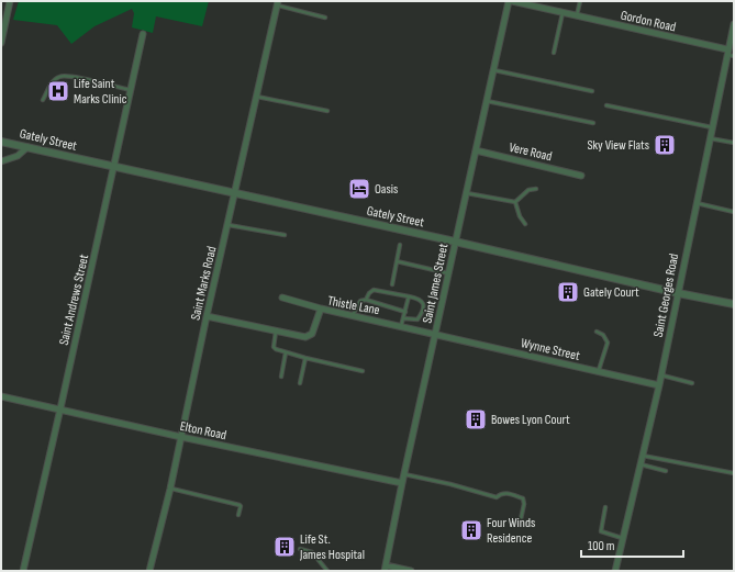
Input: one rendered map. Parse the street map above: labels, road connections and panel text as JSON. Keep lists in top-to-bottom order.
{
  "streets": {
    "street": [
      "Gordon Road",
      "Gately Street",
      "Vere Road",
      "Saint Marks Road",
      "Saint James Street",
      "Saint Georges Road",
      "Saint Andrews Street",
      "Thistle Lane",
      "Wynne Street",
      "Elton Road"
    ]
  },
  "crossings": [
    ["Gordon Road", "Saint Georges Road"],
    ["Gately Street", "Saint Marks Road"],
    ["Gately Street", "Saint James Street"],
    ["Gately Street", "Saint Georges Road"],
    ["Gately Street", "Saint Andrews Street"],
    ["Vere Road", "Saint James Street"],
    ["Saint Marks Road", "Thistle Lane"],
    ["Saint Marks Road", "Elton Road"],
    ["Saint James Street", "Thistle Lane"],
    ["Saint James Street", "Wynne Street"],
    ["Saint James Street", "Elton Road"],
    ["Saint Georges Road", "Wynne Street"],
    ["Saint Andrews Street", "Elton Road"],
    ["Thistle Lane", "Wynne Street"]
  ],
  "places": {
    "hospital": ["Life Saint Marks Clinic"],
    "building": [
      "Sky View Flats",
      "Gately Court",
      "Bowes Lyon Court",
      "Four Winds Residence",
      "Life St. James Hospital"
    ],
    "hotel": ["Oasis"]
  },
  "scale_bar": "100 m"
}
